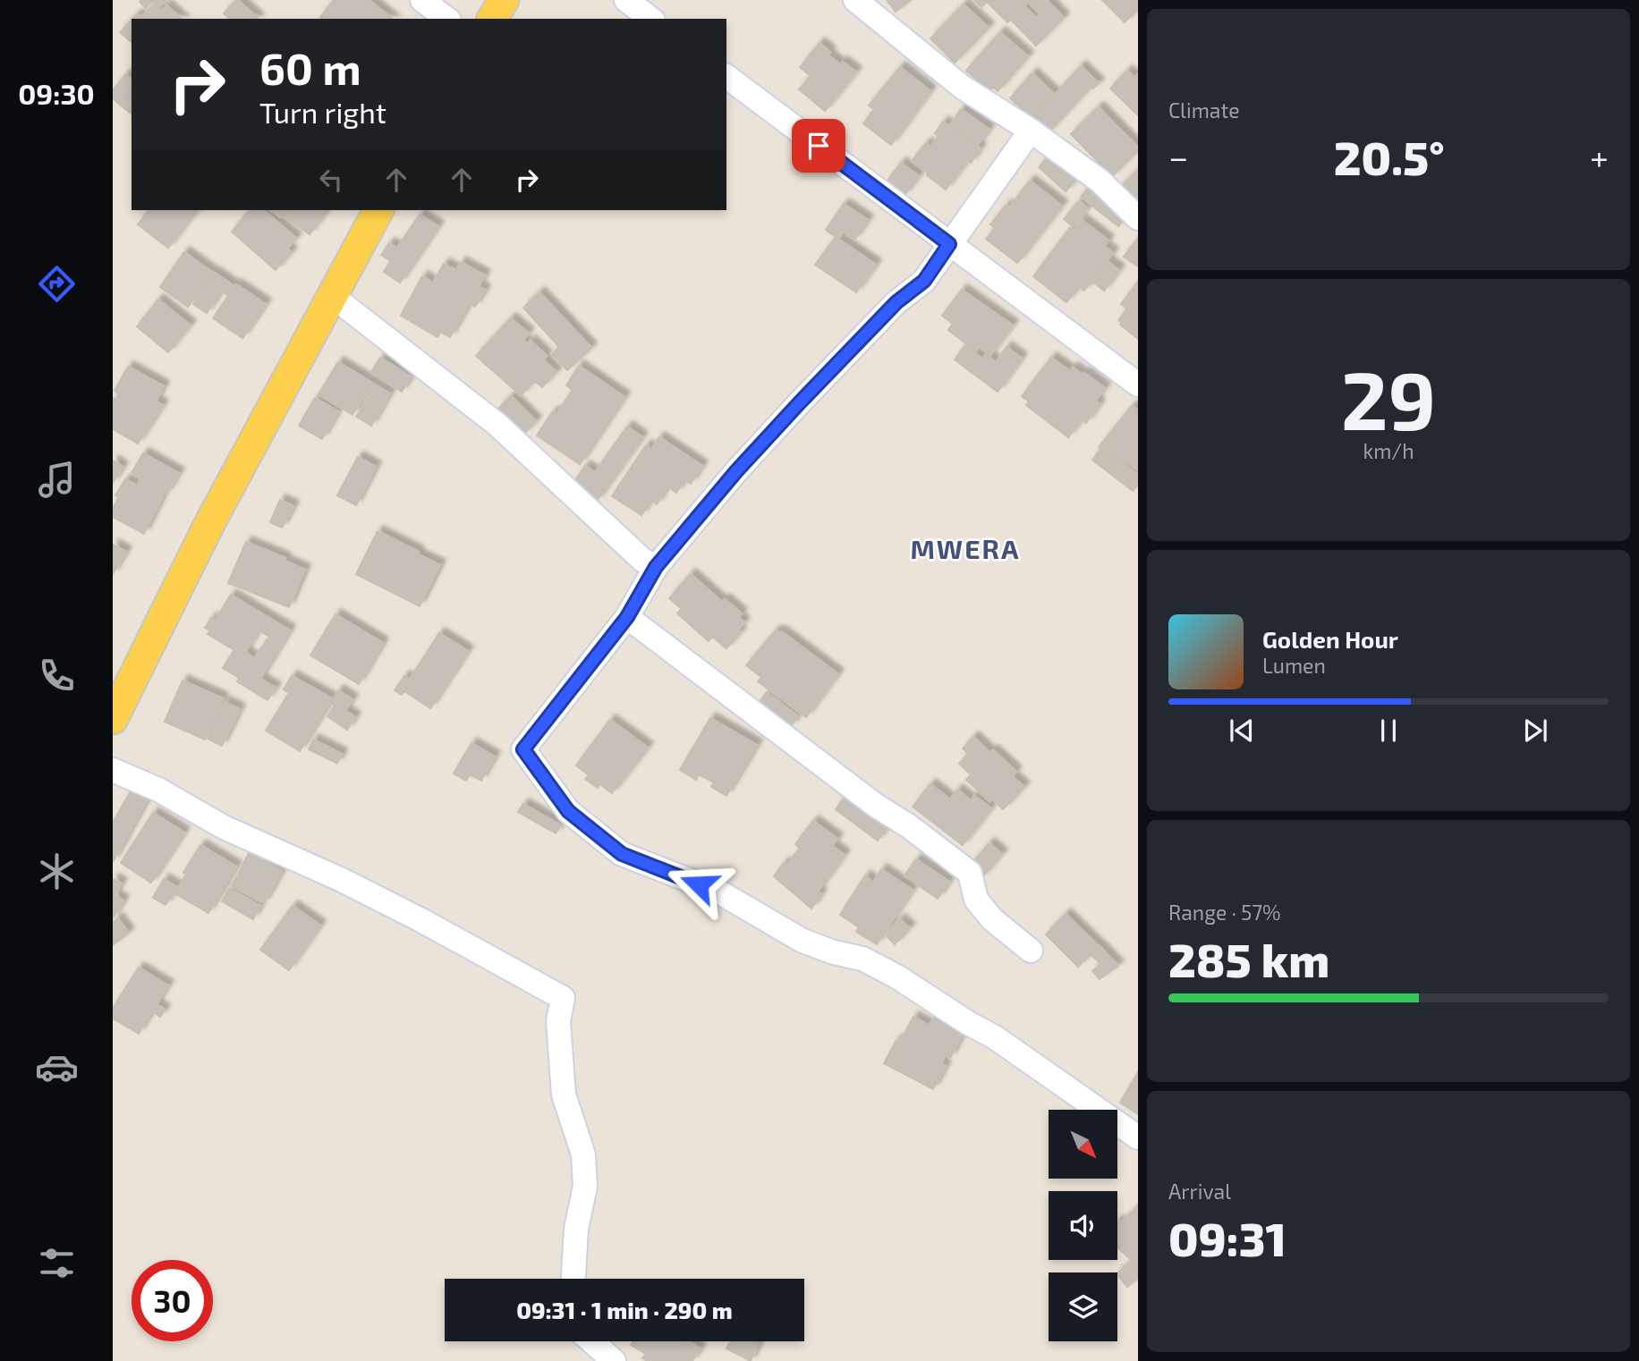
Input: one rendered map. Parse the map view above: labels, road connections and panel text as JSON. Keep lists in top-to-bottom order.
{
  "districts": ["MWERA"],
  "north": "bottom right",
  "page": {
    "tabs": "09:30",
    "tile": [
      "Climate",
      ["29", "km/h"],
      ["Range · 57%", "285 km"],
      ["Arrival", "09:31"]
    ],
    "turn": ["60 m", "Turn right"],
    "heat": ["−", "20.5°", "+"],
    "song": ["Golden Hour", "Lumen"],
    "limit": "30",
    "trip": "09:31 · 1 min · 290 m"
  }
}
